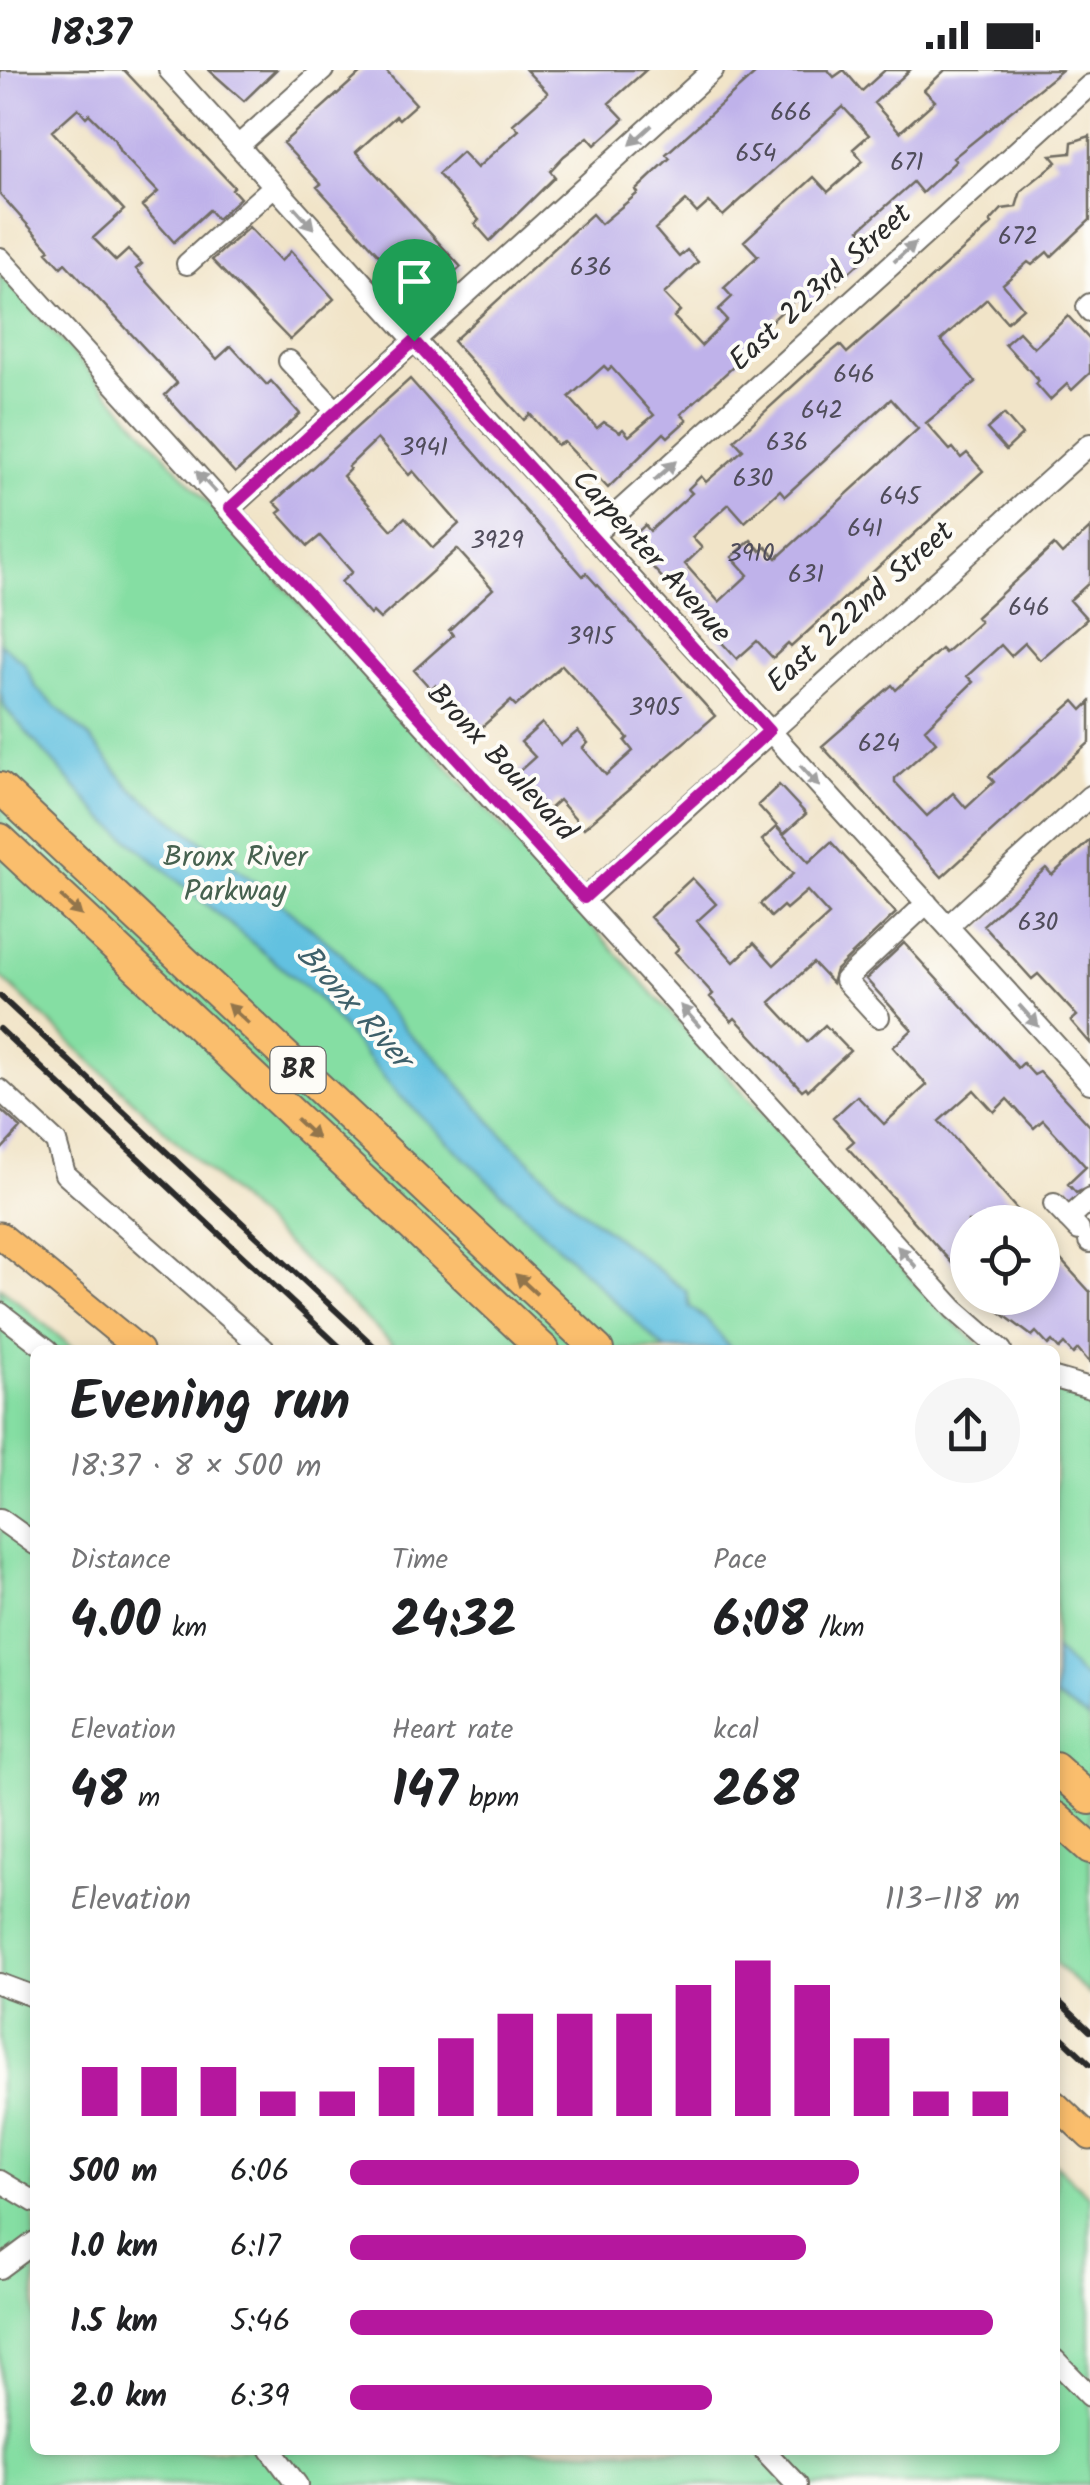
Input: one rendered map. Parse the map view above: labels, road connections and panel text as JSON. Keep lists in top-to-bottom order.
{
  "streets": {
    "highway": ["BR"],
    "street": [
      "East 223rd Street",
      "Carpenter Avenue",
      "East 222nd Street",
      "Bronx Boulevard"
    ]
  },
  "crossings": [
    ["East 223rd Street", "Carpenter Avenue"],
    ["Carpenter Avenue", "East 222nd Street"],
    ["East 222nd Street", "Bronx Boulevard"]
  ],
  "one_way": ["East 223rd Street", "Carpenter Avenue", "Bronx Boulevard"],
  "water": ["Bronx River"],
  "parks": ["Bronx River Parkway"],
  "house_numbers": [
    "666",
    "654",
    "671",
    "672",
    "636",
    "646",
    "642",
    "636",
    "3941",
    "630",
    "645",
    "641",
    "3929",
    "3910",
    "631",
    "646",
    "3915",
    "3905",
    "624",
    "630"
  ],
  "page": {
    "status": "18:37",
    "heading": ["Evening run", "18:37 · 8 × 500 m"],
    "stats": [
      ["Distance", "4.00 km"],
      ["Time", "24:32"],
      ["Pace", "6:08 /km"],
      ["Elevation", "48 m"],
      ["Heart rate", "147 bpm"],
      ["kcal", "268"]
    ],
    "chart": ["Elevation", "113–118 m"],
    "list": [
      {
        "name": "500 m",
        "note": "6:06"
      },
      {
        "name": "1.0 km",
        "note": "6:17"
      },
      {
        "name": "1.5 km",
        "note": "5:46"
      },
      {
        "name": "2.0 km",
        "note": "6:39"
      }
    ]
  }
}
